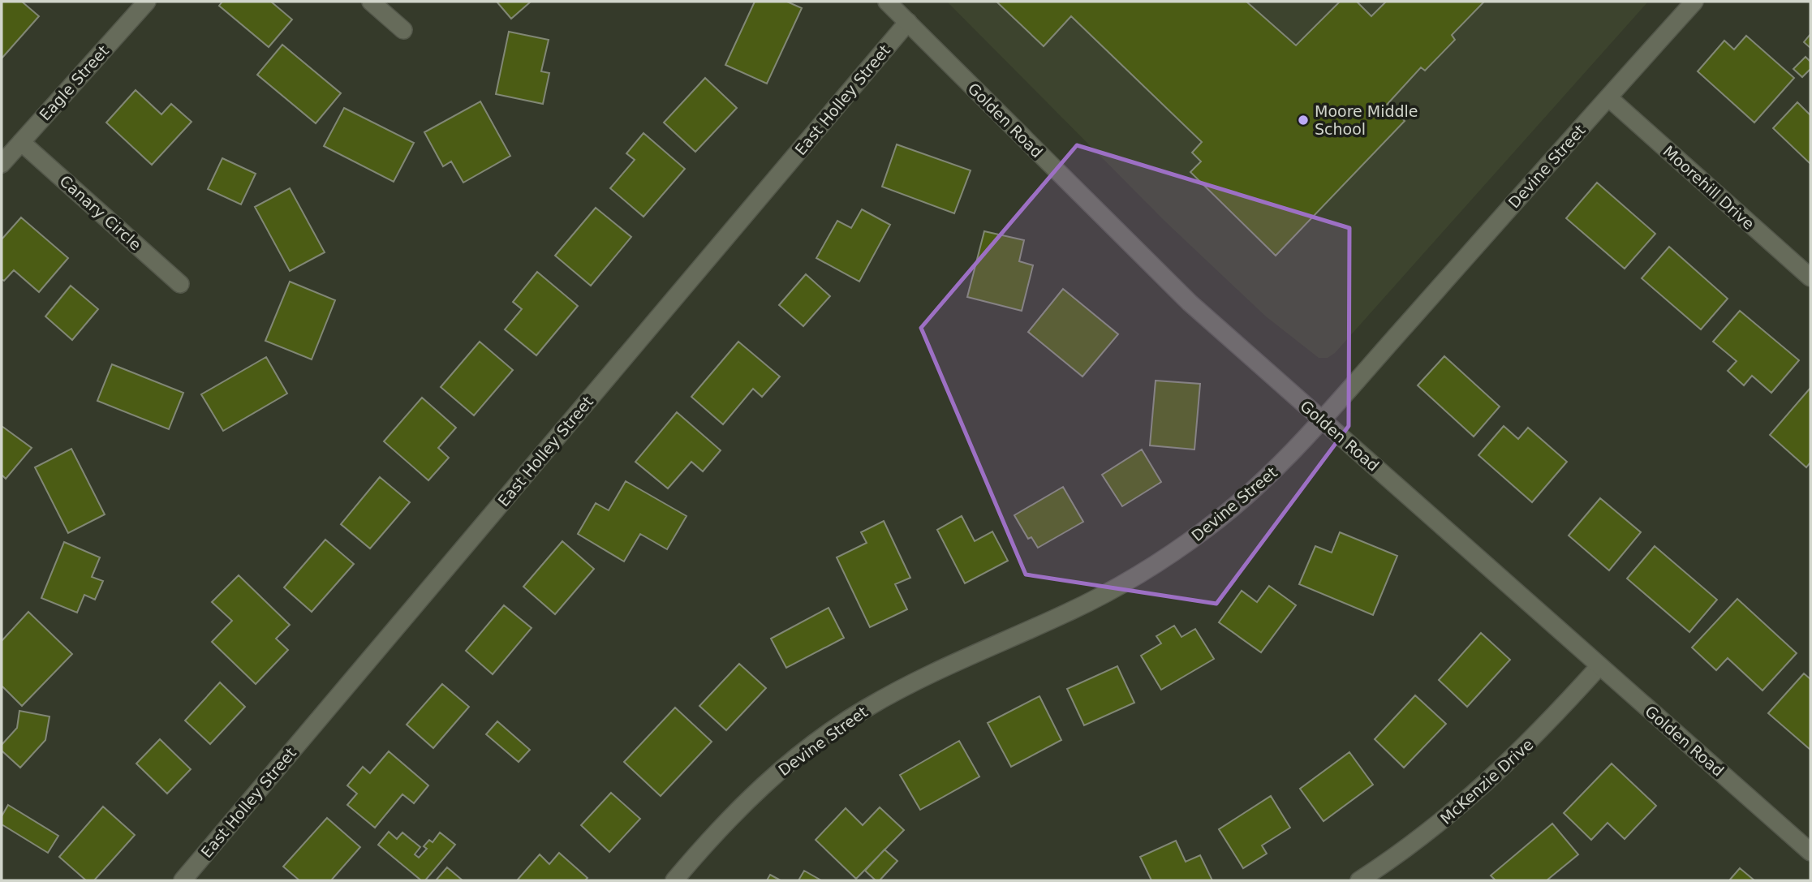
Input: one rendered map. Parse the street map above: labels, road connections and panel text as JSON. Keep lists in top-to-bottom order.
{
  "streets": {
    "street": [
      "Eagle Street",
      "East Holley Street",
      "Golden Road",
      "Devine Street",
      "Moorehill Drive",
      "Canary Circle",
      "McKenzie Drive"
    ]
  },
  "crossings": [
    ["Eagle Street", "Canary Circle"],
    ["East Holley Street", "Golden Road"],
    ["Golden Road", "Devine Street"],
    ["Golden Road", "McKenzie Drive"],
    ["Devine Street", "Moorehill Drive"]
  ],
  "places": ["Moore Middle School"]
}
